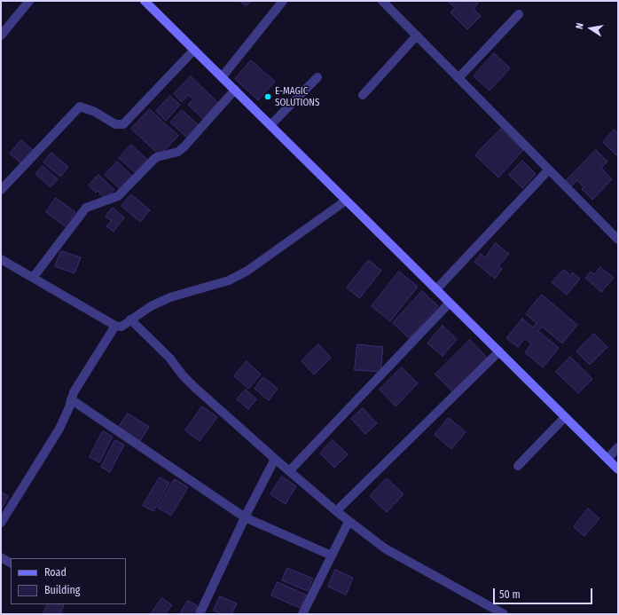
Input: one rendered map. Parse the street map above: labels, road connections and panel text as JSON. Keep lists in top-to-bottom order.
{
  "places": ["E-MAGIC SOLUTIONS"],
  "legend": ["Road", "Building"],
  "scale_bar": "50 m",
  "north": "left"
}
